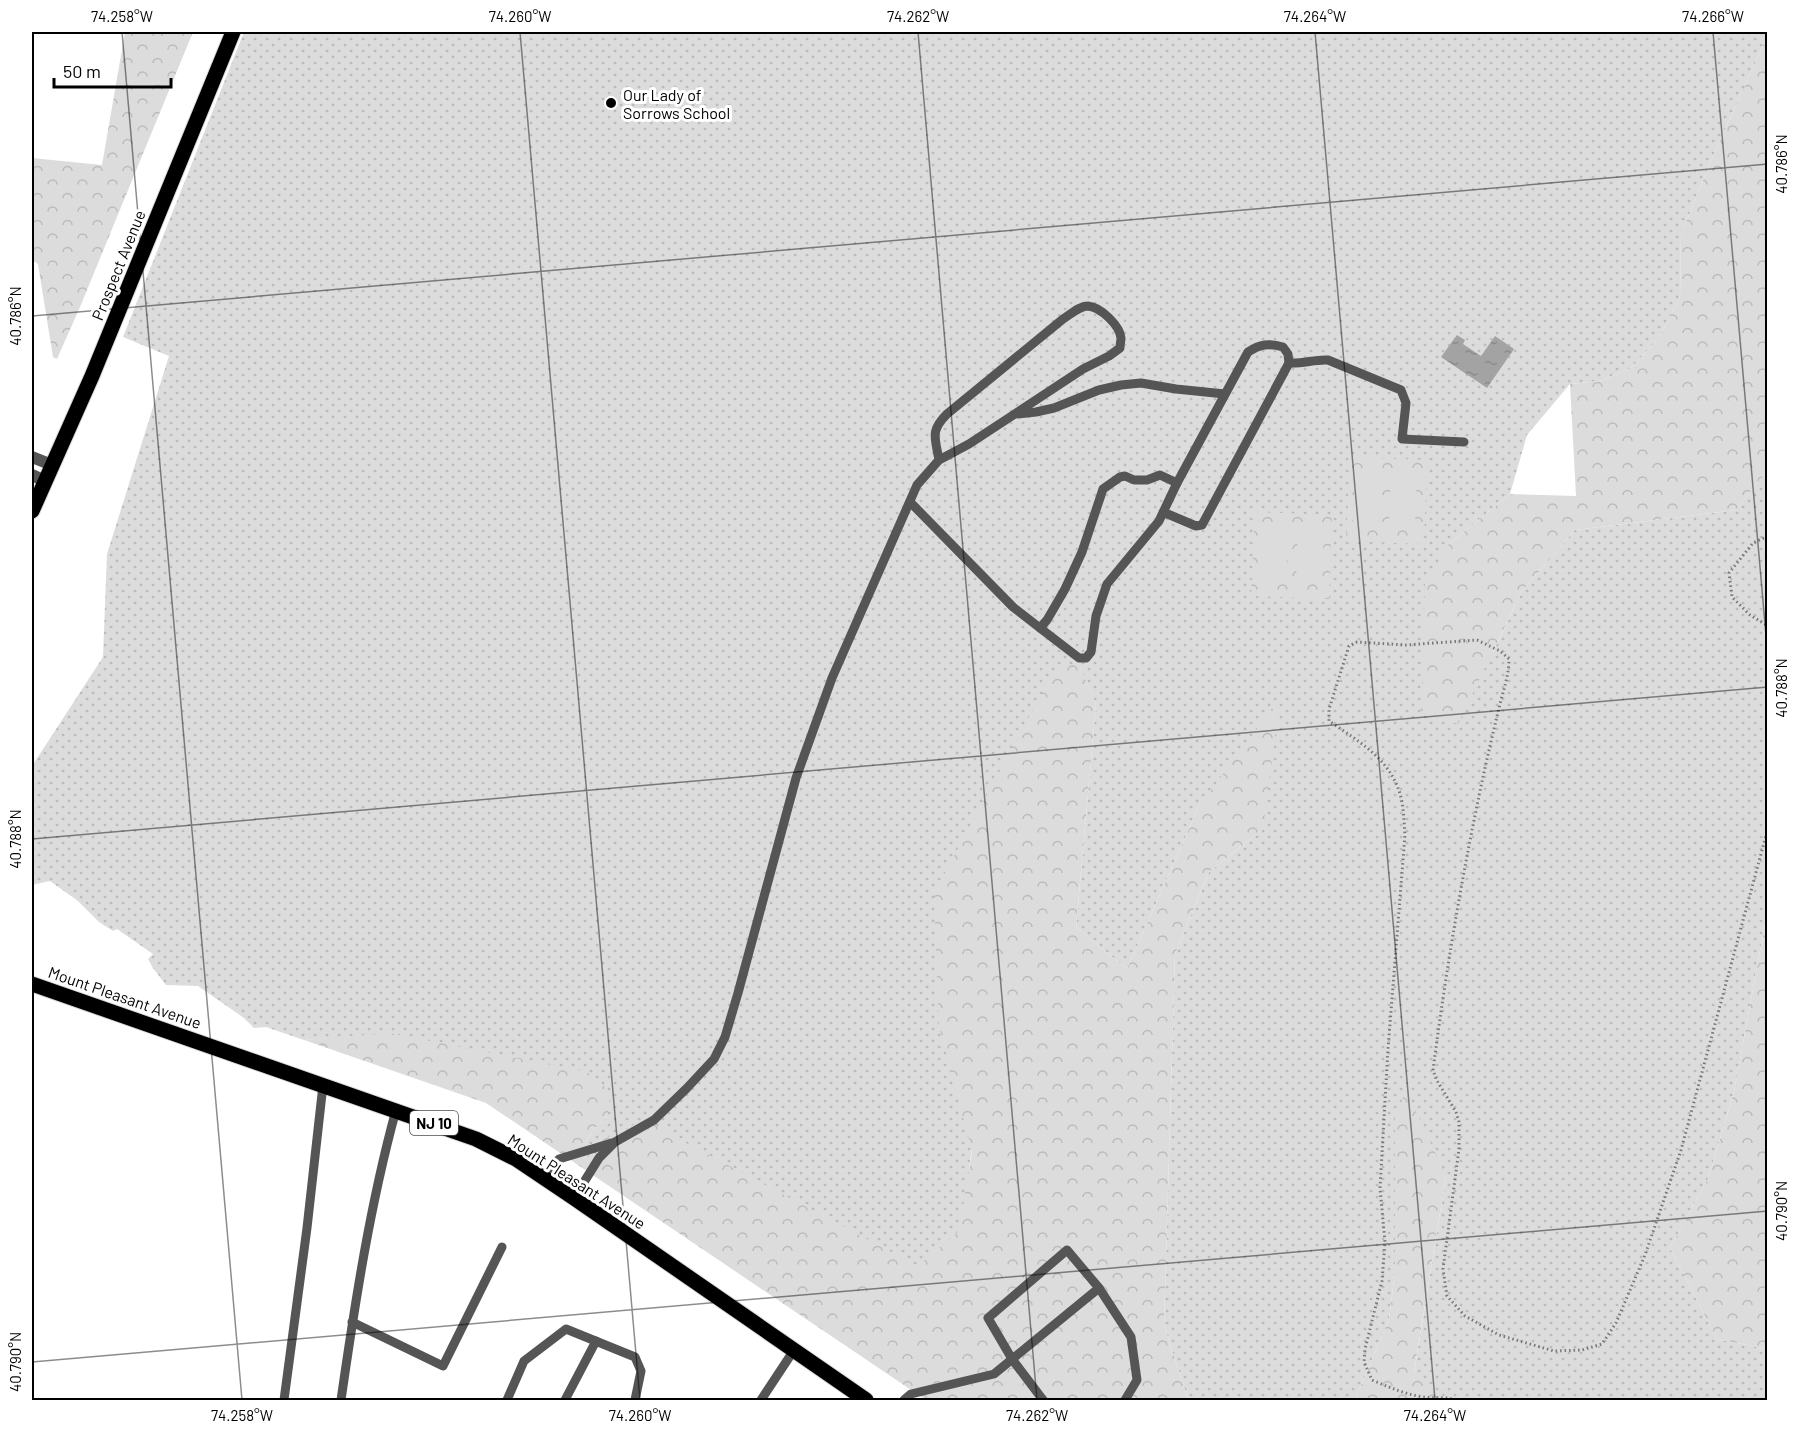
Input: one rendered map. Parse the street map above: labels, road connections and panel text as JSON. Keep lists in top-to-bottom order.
{
  "streets": {
    "main road": ["Prospect Avenue", "Mount Pleasant Avenue", "NJ 10"]
  },
  "places": ["Our Lady of Sorrows School"],
  "scale_bar": "50 m",
  "coordinates": [
    "74.258°W",
    "74.260°W",
    "74.262°W",
    "74.264°W",
    "74.266°W",
    "40.786°N",
    "40.788°N",
    "40.790°N"
  ]
}
